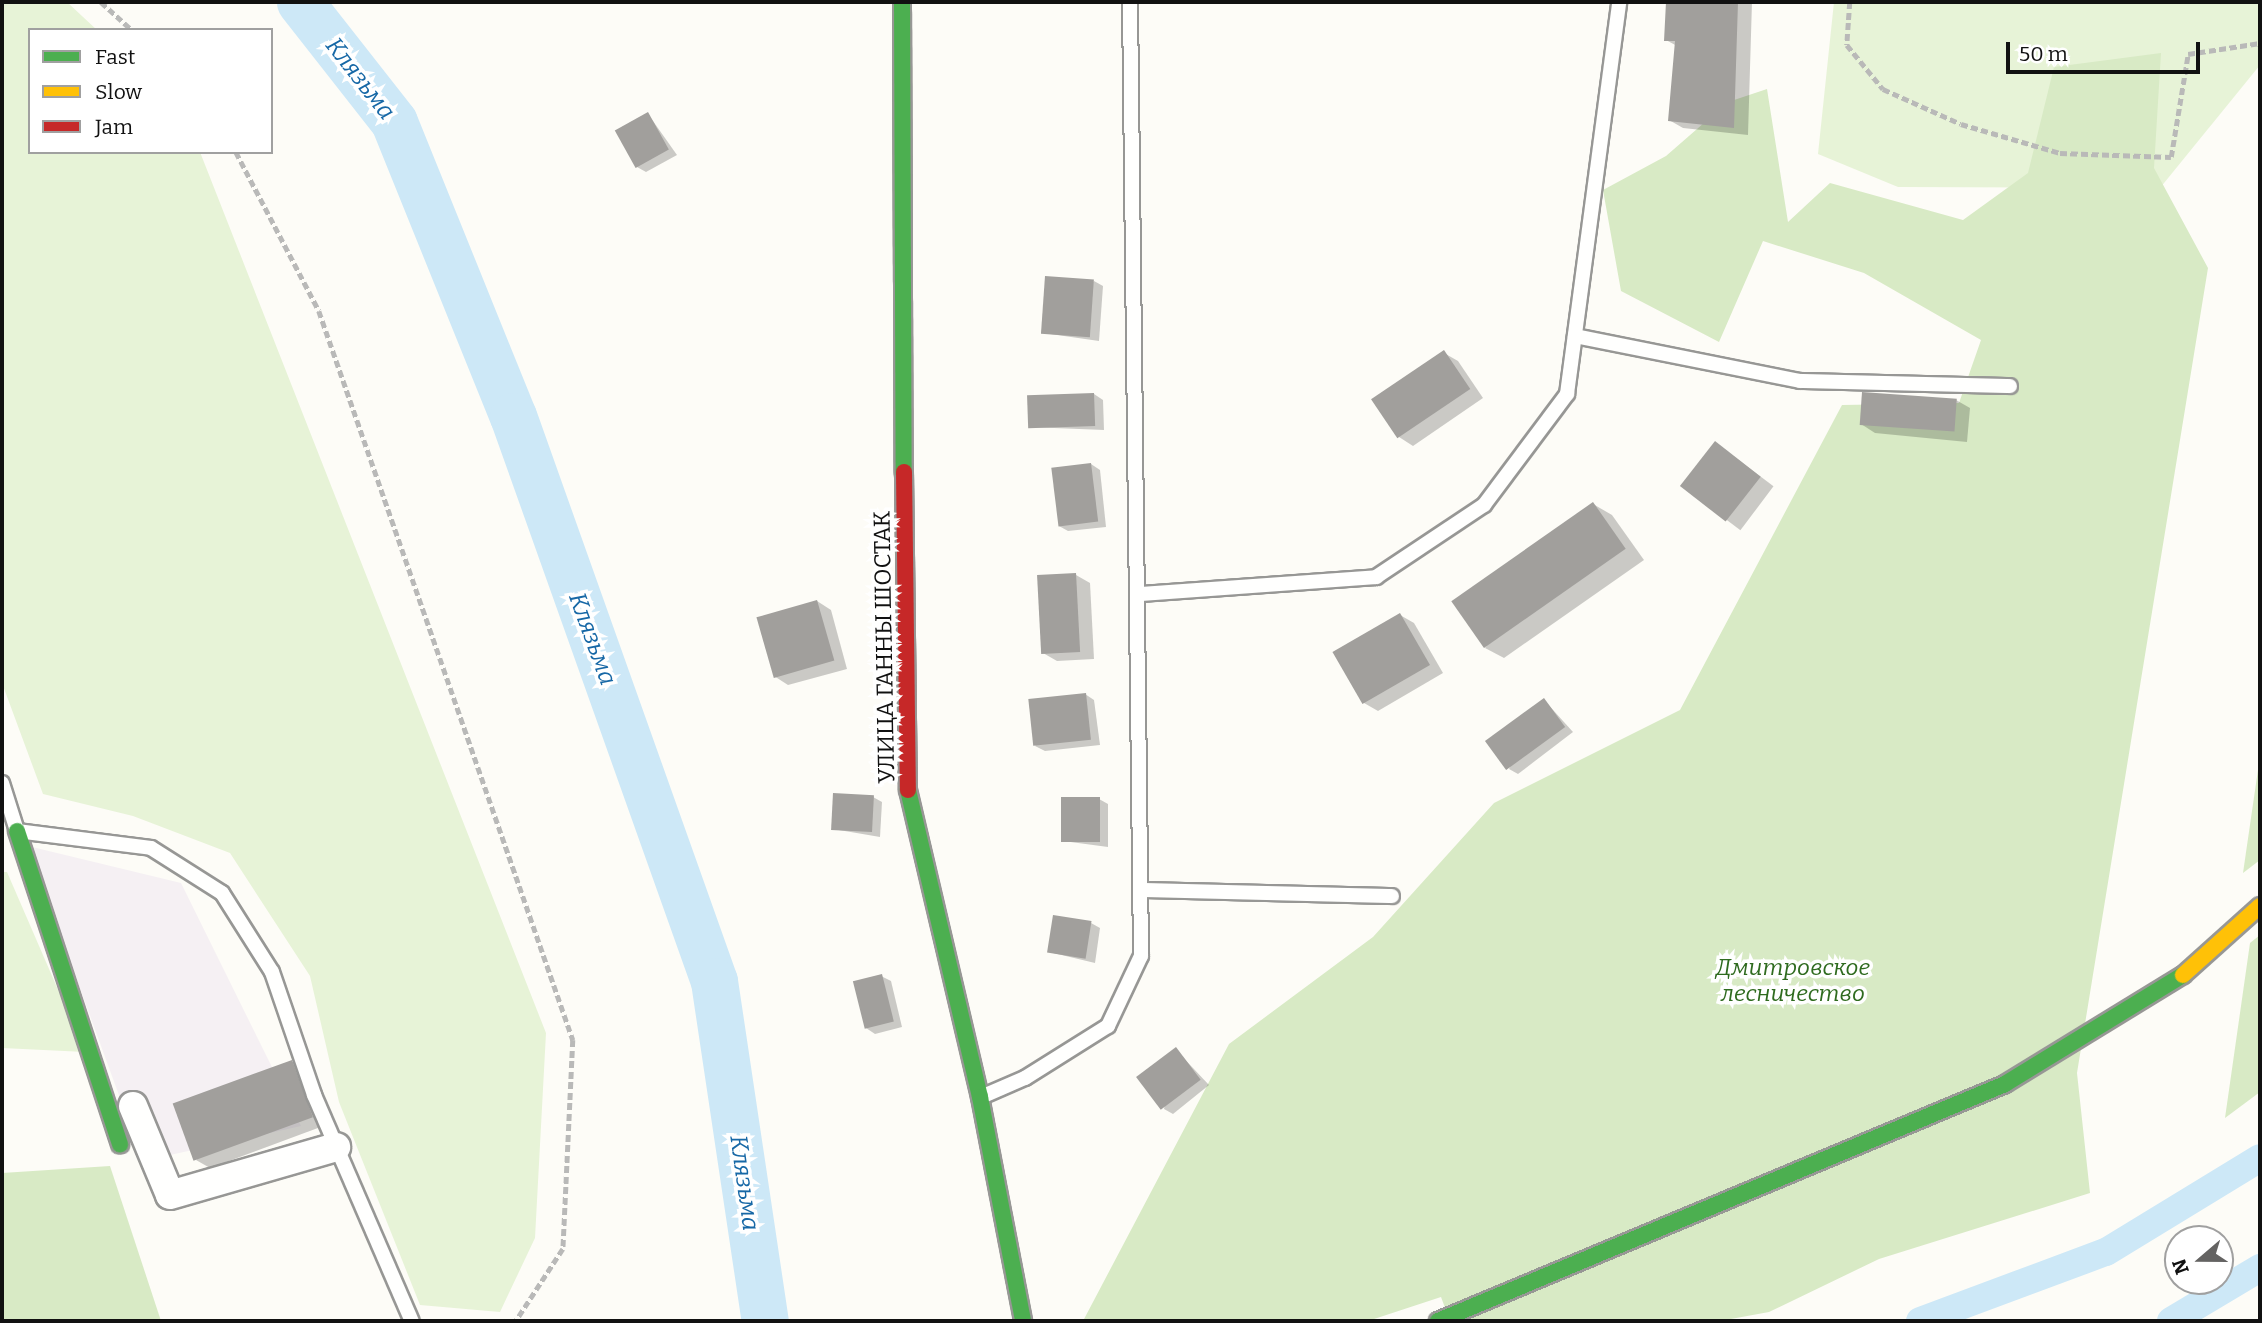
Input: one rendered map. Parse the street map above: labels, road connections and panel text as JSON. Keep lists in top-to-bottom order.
{
  "streets": {
    "main road": ["УЛИЦА ГАННЫ ШОСТАК"]
  },
  "water": ["Клязьма"],
  "parks": ["Дмитровское лесничество"],
  "legend": ["Fast", "Slow", "Jam"],
  "scale_bar": "50 m",
  "north": "left"
}
